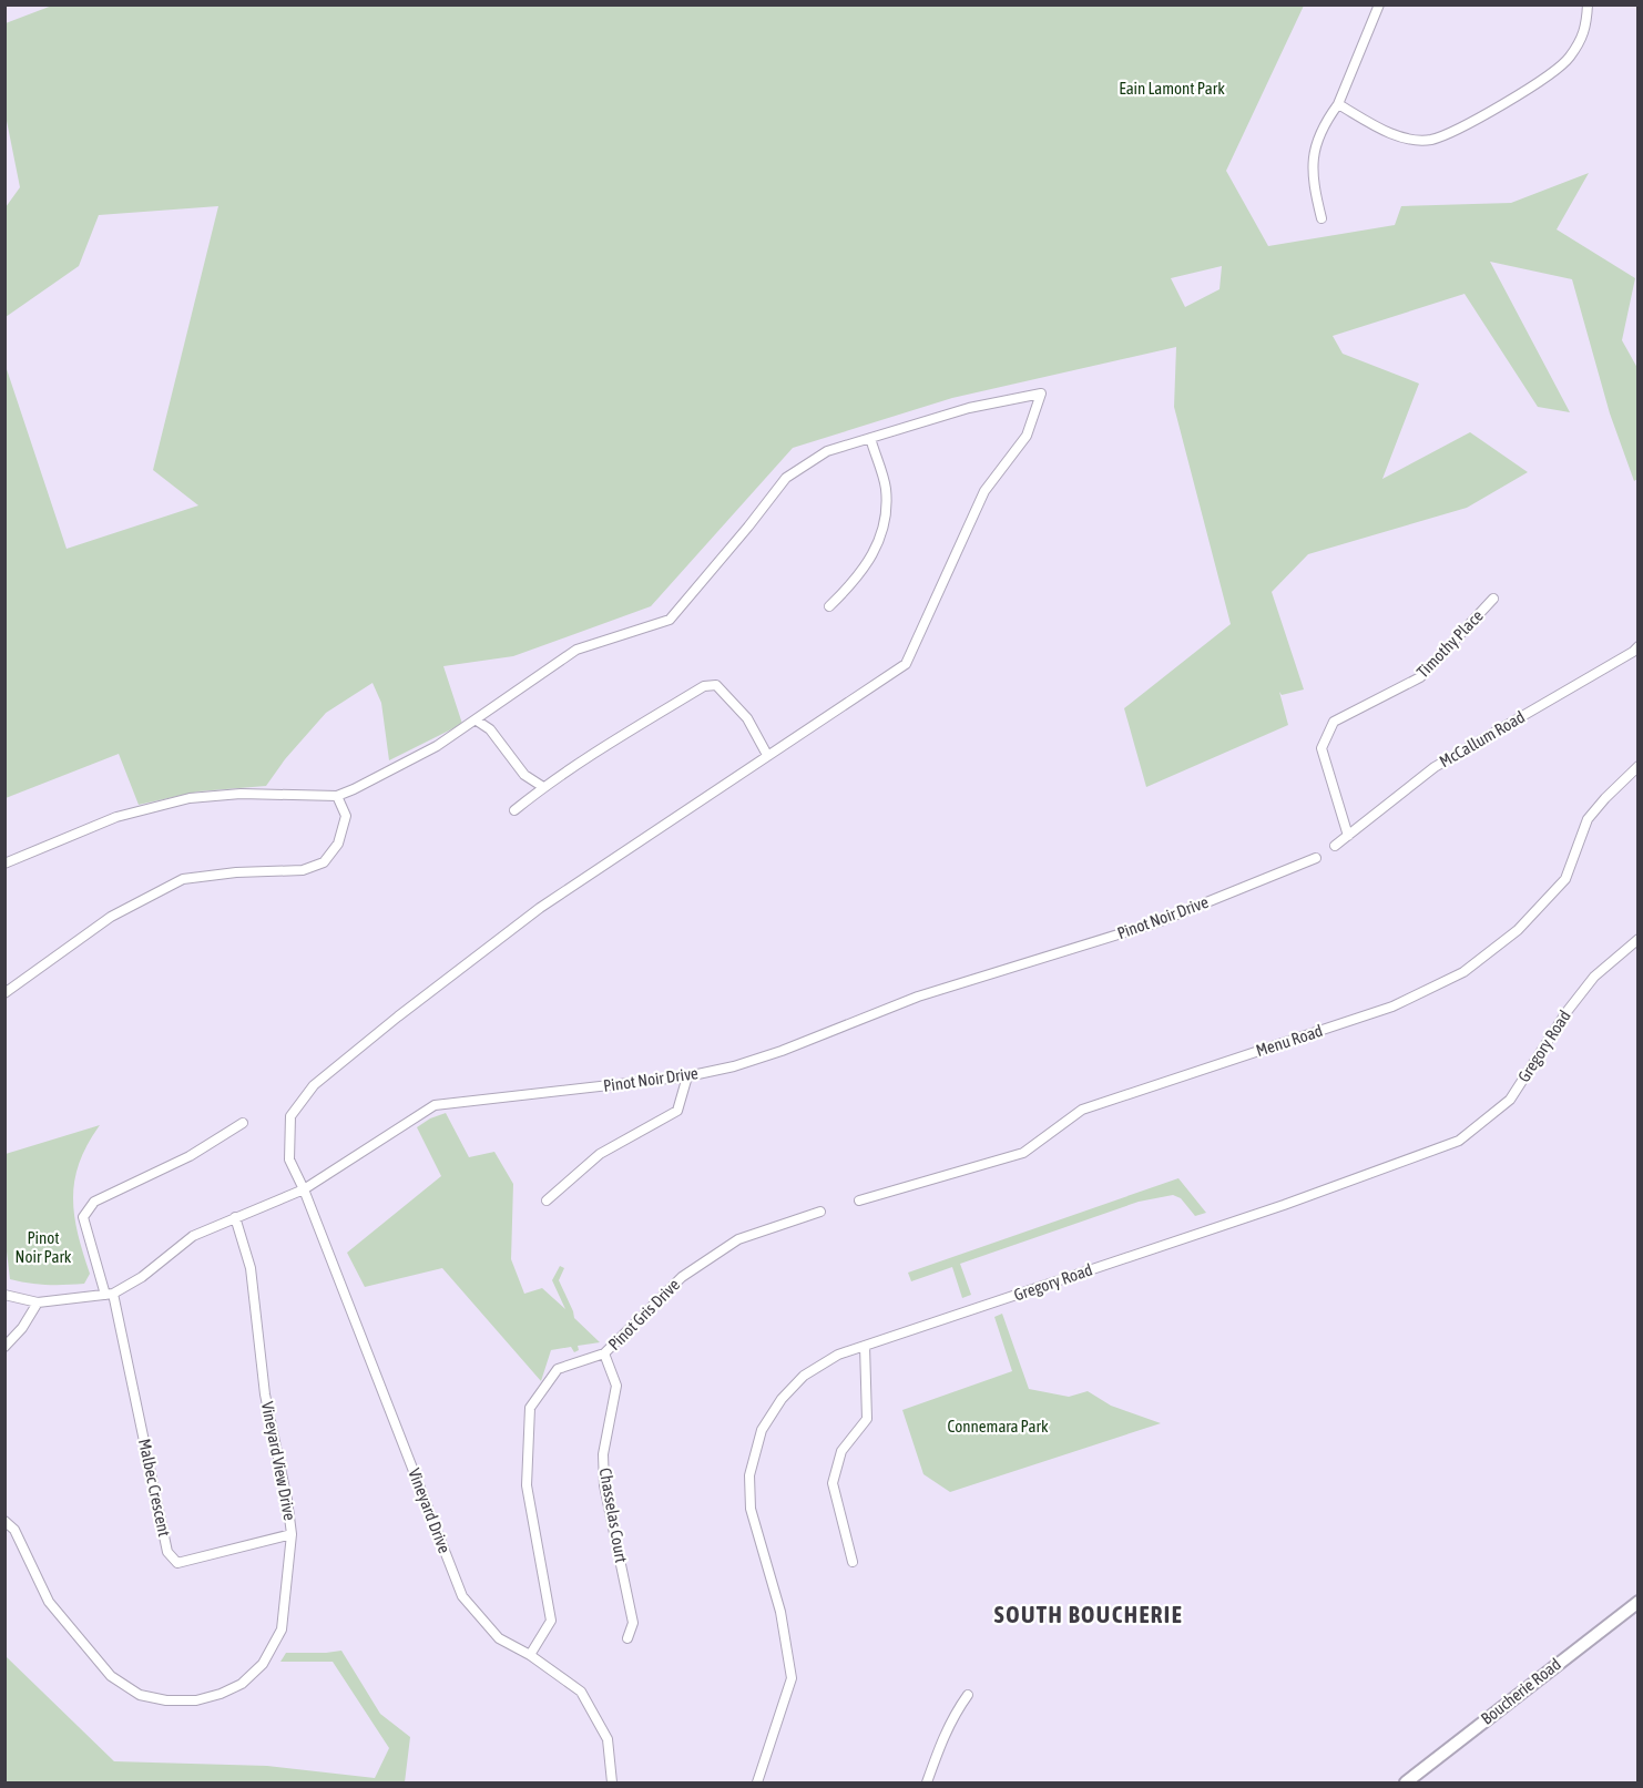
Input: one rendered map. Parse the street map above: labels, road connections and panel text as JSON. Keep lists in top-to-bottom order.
{
  "streets": {
    "main road": ["Boucherie Road"],
    "street": [
      "Timothy Place",
      "McCallum Road",
      "Pinot Noir Drive",
      "Menu Road",
      "Gregory Road",
      "Pinot Gris Drive",
      "Vineyard View Drive",
      "Malbec Crescent",
      "Vineyard Drive",
      "Chasselas Court"
    ]
  },
  "crossings": [
    ["Timothy Place", "McCallum Road"],
    ["Pinot Noir Drive", "Vineyard View Drive"],
    ["Pinot Noir Drive", "Malbec Crescent"],
    ["Pinot Noir Drive", "Vineyard Drive"],
    ["Pinot Gris Drive", "Vineyard Drive"],
    ["Pinot Gris Drive", "Chasselas Court"],
    ["Vineyard View Drive", "Malbec Crescent"]
  ],
  "districts": ["SOUTH BOUCHERIE"],
  "parks": ["Eain Lamont Park", "Pinot Noir Park", "Connemara Park"]
}
